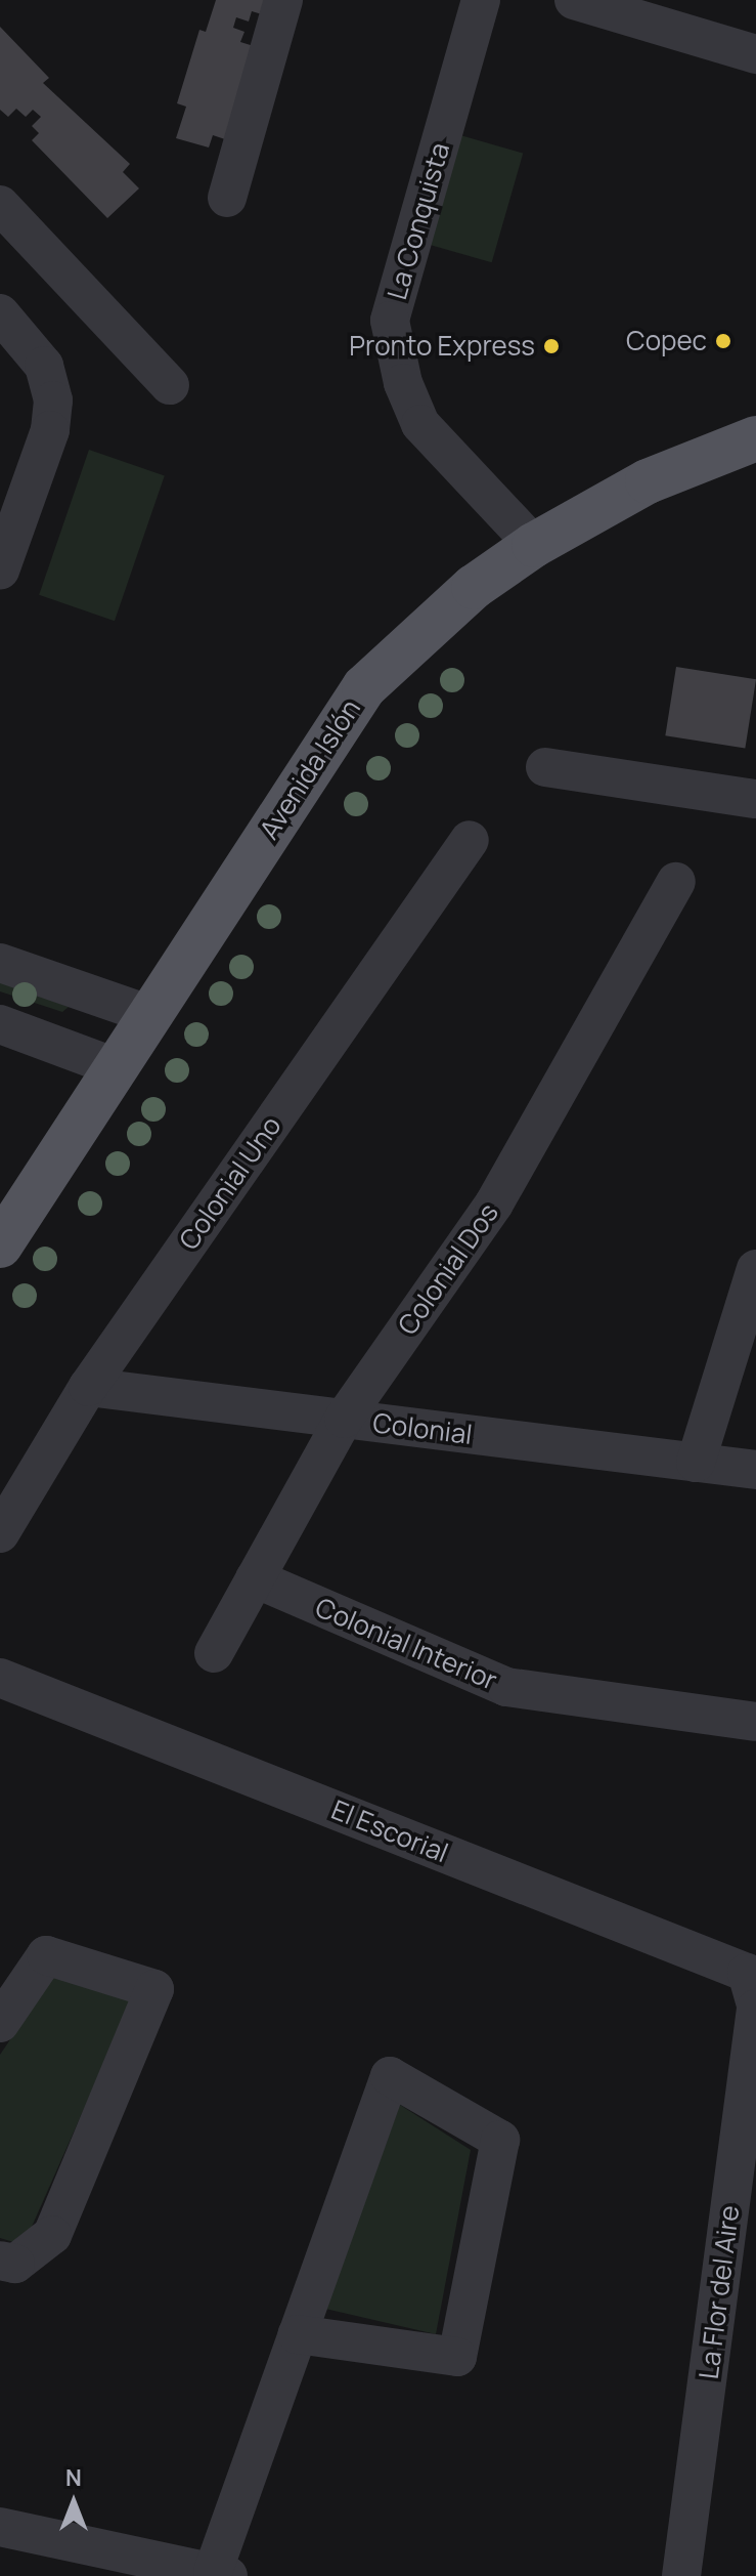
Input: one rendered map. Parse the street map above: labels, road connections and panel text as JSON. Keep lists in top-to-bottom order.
{
  "streets": {
    "main road": ["Avenida Islón"],
    "street": [
      "La Conquista",
      "Colonial Uno",
      "Colonial Dos",
      "Colonial",
      "Colonial Interior",
      "El Escorial",
      "La Flor del Aire"
    ]
  },
  "crossings": [
    ["La Conquista", "Avenida Islón"],
    ["Colonial Uno", "Colonial"],
    ["Colonial Dos", "Colonial"],
    ["Colonial Dos", "Colonial Interior"],
    ["El Escorial", "La Flor del Aire"]
  ],
  "places": ["Copec", "Pronto Express"],
  "north": "top"
}
